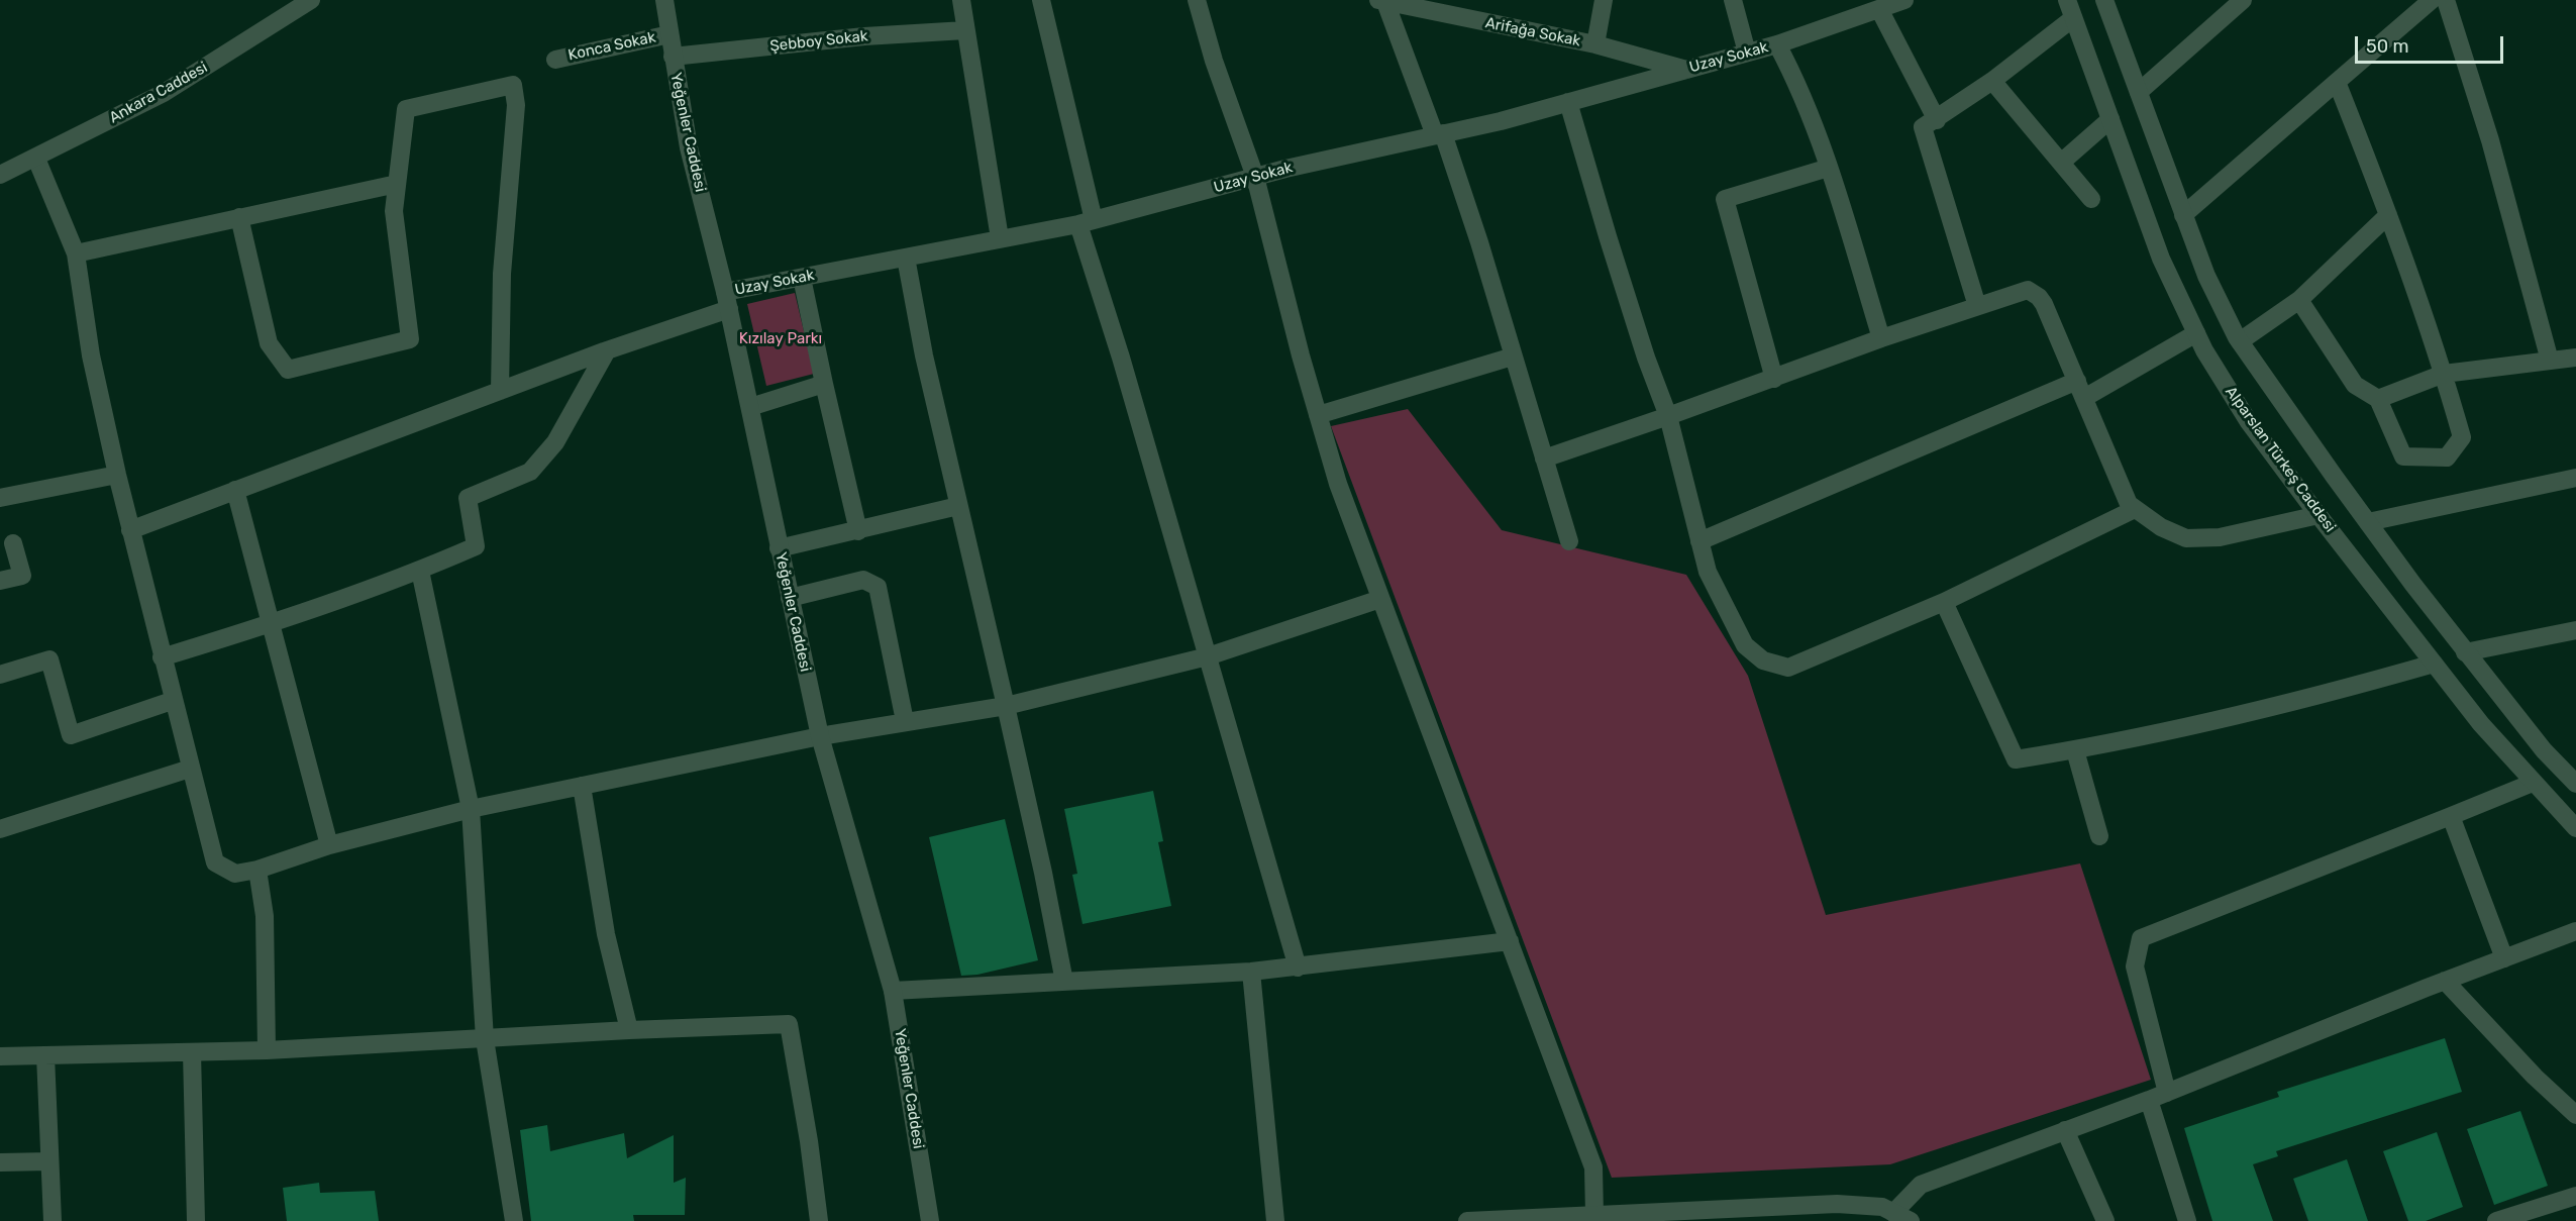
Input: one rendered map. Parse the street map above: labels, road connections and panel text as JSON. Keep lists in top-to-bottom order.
{
  "streets": {
    "street": [
      "Arifağa Sokak",
      "Şebboy Sokak",
      "Konca Sokak",
      "Uzay Sokak",
      "Ankara Caddesi",
      "Yeğenler Caddesi",
      "Alparslan Türkeş Caddesi"
    ]
  },
  "crossings": [
    ["Arifağa Sokak", "Uzay Sokak"],
    ["Şebboy Sokak", "Yeğenler Caddesi"],
    ["Konca Sokak", "Yeğenler Caddesi"],
    ["Uzay Sokak", "Yeğenler Caddesi"]
  ],
  "parks": ["Kızılay Parkı"],
  "scale_bar": "50 m"
}
